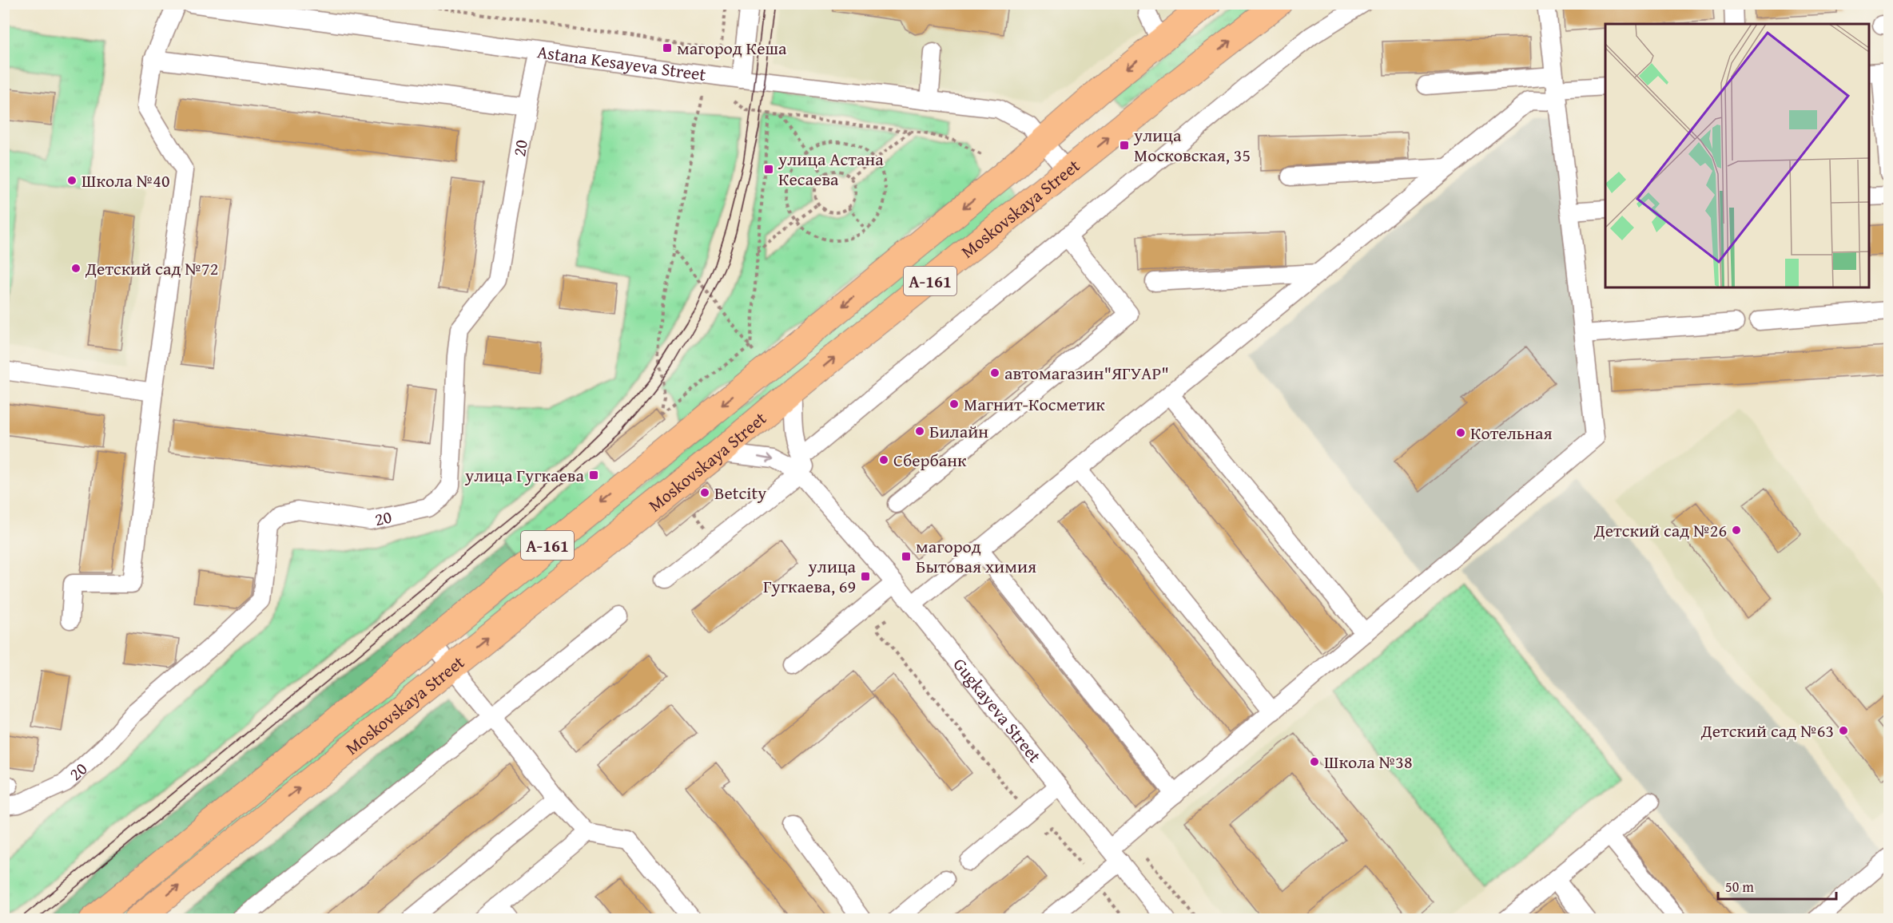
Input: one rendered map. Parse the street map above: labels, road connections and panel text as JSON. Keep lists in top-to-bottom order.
{
  "streets": {
    "highway": ["Moskovskaya Street", "А-161"],
    "street": ["Astana Kesayeva Street", "20", "Gugkayeva Street"]
  },
  "crossings": [
    ["Astana Kesayeva Street", "20"],
    ["Astana Kesayeva Street", "Moskovskaya Street"],
    ["Moskovskaya Street", "Gugkayeva Street"]
  ],
  "places": {
    "transit": [
      "магород Кеша",
      "улица Московская, 35",
      "улица Астана Кесаева",
      "улица Гугкаева",
      "магород Бытовая химия",
      "улица Гугкаева, 69"
    ],
    "other": [
      "Школа №40",
      "Детский сад №72",
      "автомагазин\"ЯГУАР\"",
      "Магнит-Косметик",
      "Билайн",
      "Котельная",
      "Сбербанк",
      "Betcity",
      "Детский сад №26",
      "Детский сад №63",
      "Школа №38"
    ]
  },
  "scale_bar": "50 m"
}
